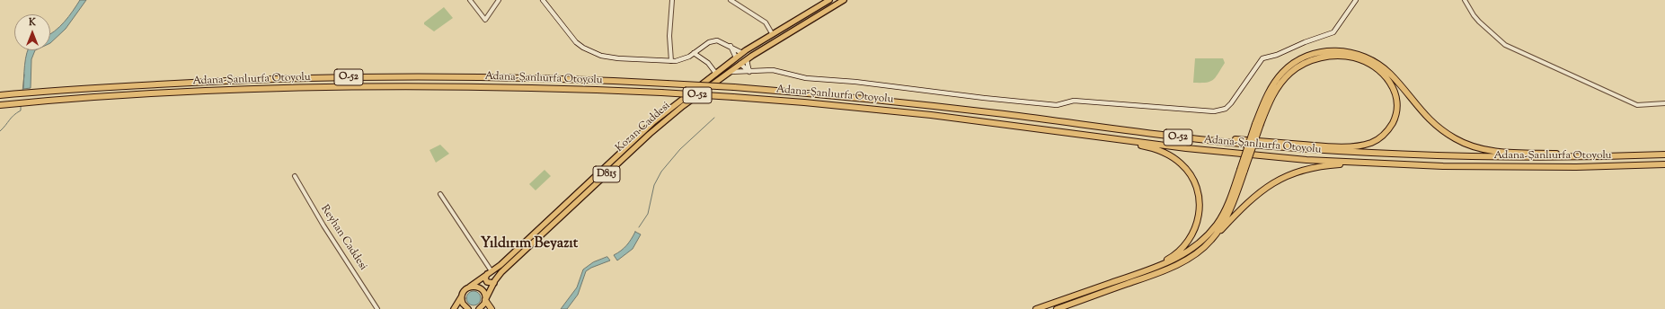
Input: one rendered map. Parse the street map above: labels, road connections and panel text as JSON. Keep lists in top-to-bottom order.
{
  "streets": {
    "highway": [
      "O-52",
      "Adana-Şanlıurfa Otoyolu",
      "Kozan Caddesi",
      "D815"
    ],
    "street": ["Reyhan Caddesi"]
  },
  "districts": ["Yıldırım Beyazıt"],
  "north": "top"
}
